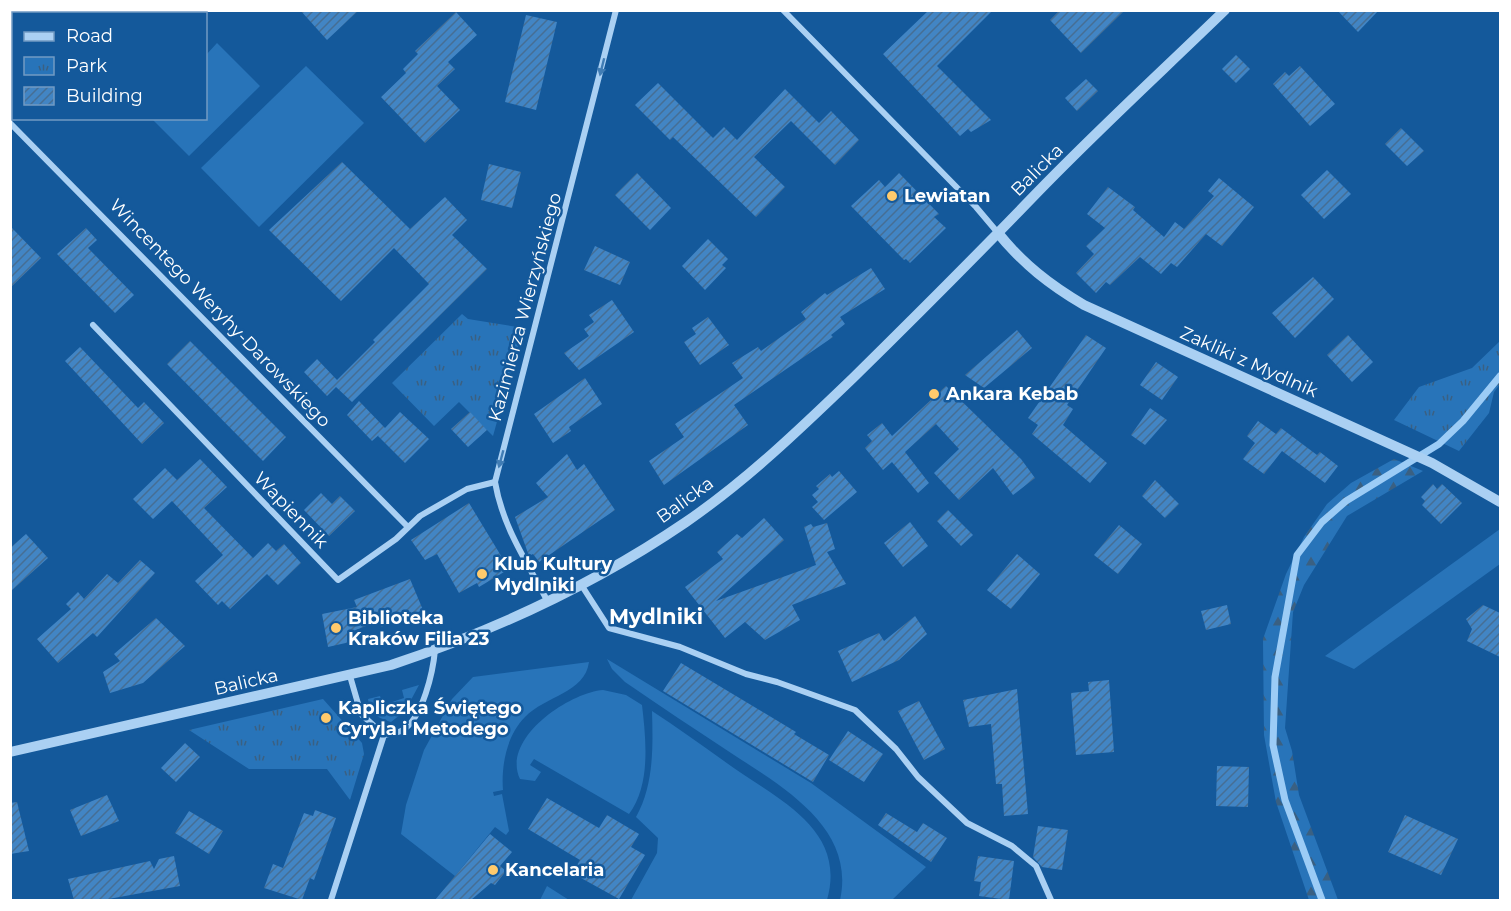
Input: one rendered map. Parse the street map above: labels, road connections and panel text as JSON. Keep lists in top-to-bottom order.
{
  "streets": {
    "street": [
      "Balicka",
      "Kazimierza Wierzyńskiego",
      "Wincentego Weryhy-Darowskiego",
      "Zakliki z Mydlnik",
      "Wapiennik"
    ]
  },
  "crossings": [
    ["Balicka", "Kazimierza Wierzyńskiego"],
    ["Balicka", "Zakliki z Mydlnik"],
    ["Kazimierza Wierzyńskiego", "Wapiennik"],
    ["Wincentego Weryhy-Darowskiego", "Wapiennik"]
  ],
  "one_way": ["Kazimierza Wierzyńskiego"],
  "districts": ["Mydlniki"],
  "places": [
    "Lewiatan",
    "Ankara Kebab",
    "Klub Kultury Mydlniki",
    "Biblioteka Kraków Filia 23",
    "Kapliczka Świętego Cyryla i Metodego",
    "Kancelaria"
  ],
  "legend": ["Road", "Park", "Building"]
}
